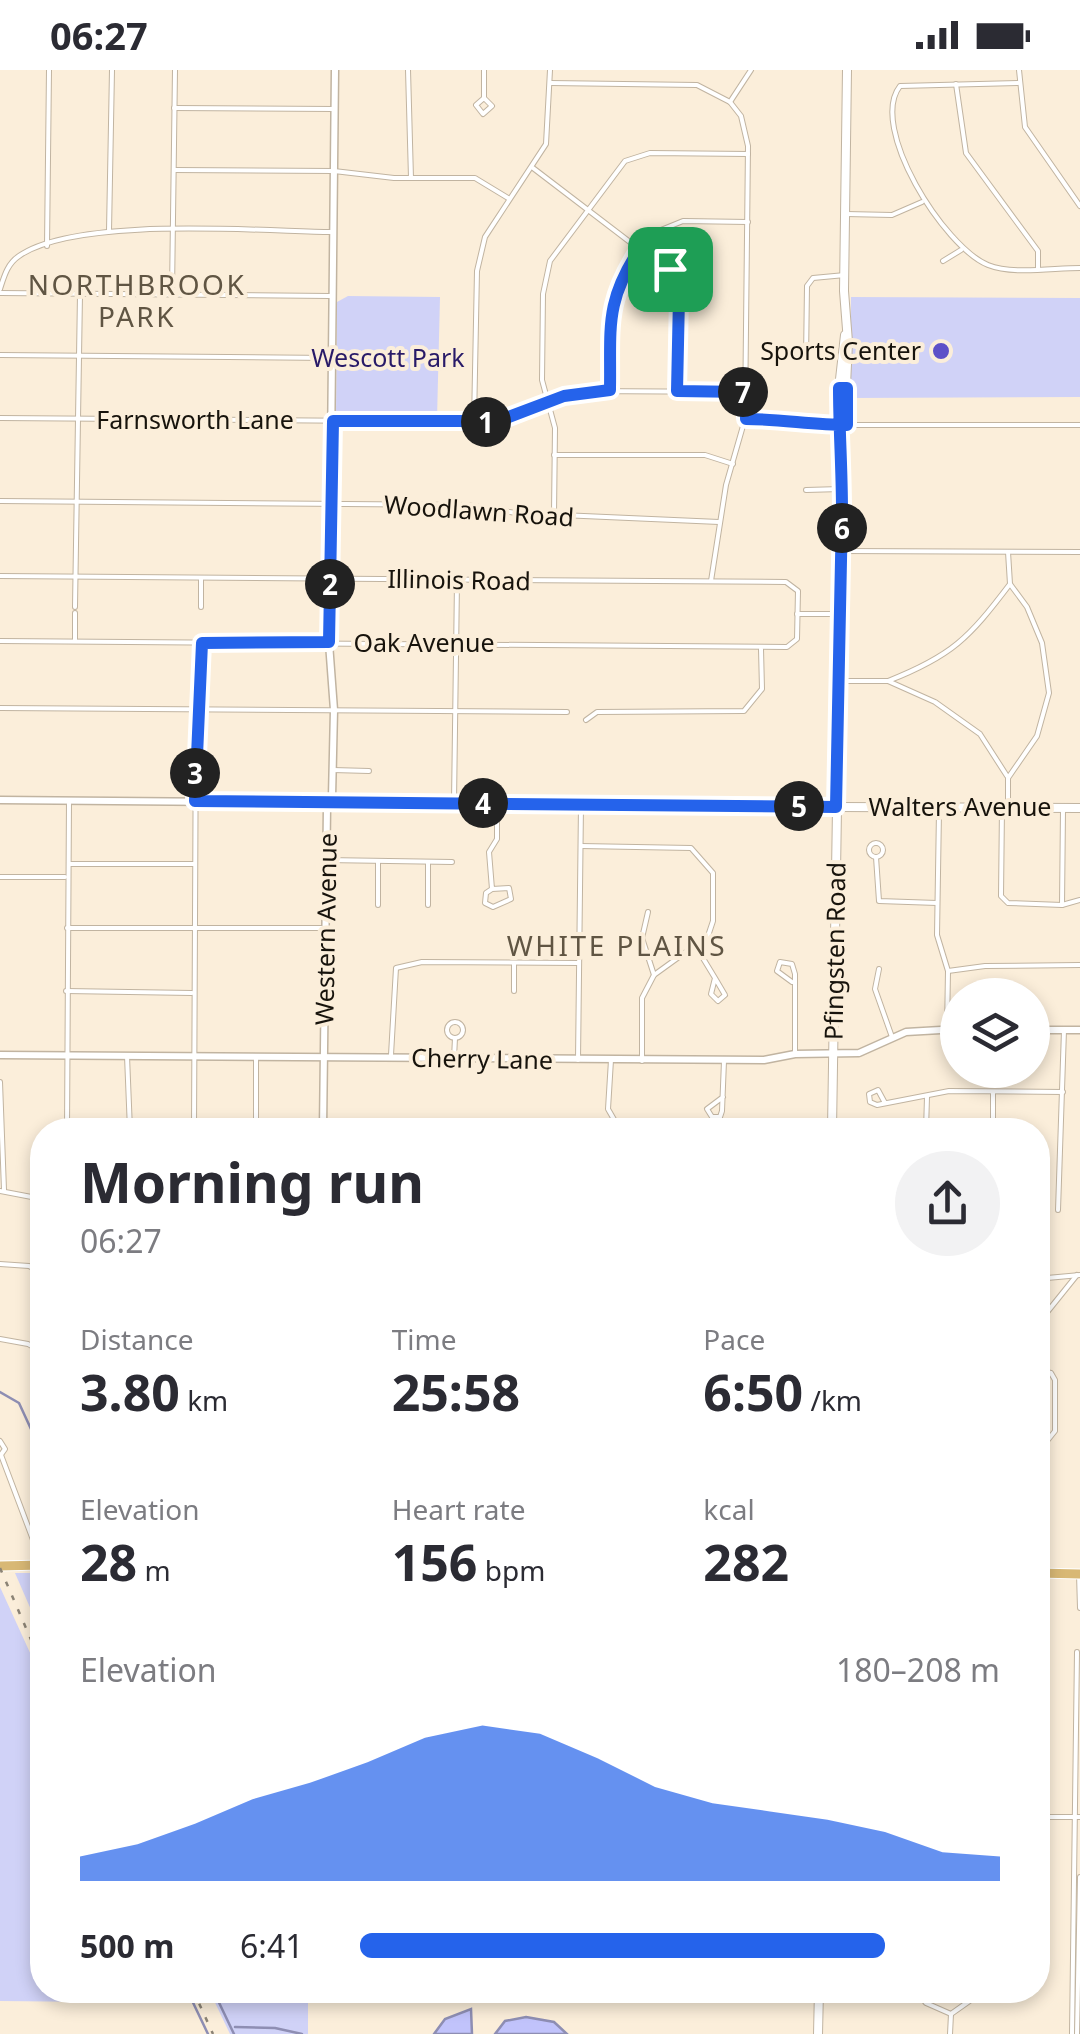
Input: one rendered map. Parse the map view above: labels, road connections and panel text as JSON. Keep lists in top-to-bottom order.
{
  "streets": {
    "main road": ["Walters Avenue", "Pfingsten Road"],
    "street": [
      "Farnsworth Lane",
      "Woodlawn Road",
      "Illinois Road",
      "Oak Avenue",
      "Western Avenue",
      "Cherry Lane"
    ]
  },
  "crossings": [
    ["Farnsworth Lane", "Western Avenue"],
    ["Woodlawn Road", "Western Avenue"],
    ["Illinois Road", "Oak Avenue"],
    ["Illinois Road", "Western Avenue"],
    ["Oak Avenue", "Western Avenue"],
    ["Walters Avenue", "Western Avenue"],
    ["Walters Avenue", "Pfingsten Road"],
    ["Western Avenue", "Cherry Lane"],
    ["Pfingsten Road", "Cherry Lane"]
  ],
  "districts": ["NORTHBROOK PARK", "WHITE PLAINS"],
  "parks": ["Wescott Park"],
  "places": ["Sports Center"],
  "page": {
    "status": "06:27",
    "pins": [
      "7",
      "1",
      "6",
      "2",
      "3",
      "4",
      "5"
    ],
    "heading": ["Morning run", "06:27"],
    "stats": [
      ["Distance", "3.80 km"],
      ["Time", "25:58"],
      ["Pace", "6:50 /km"],
      ["Elevation", "28 m"],
      ["Heart rate", "156 bpm"],
      ["kcal", "282"]
    ],
    "chart": ["Elevation", "180–208 m"],
    "list": [
      {
        "name": "500 m",
        "note": "6:41"
      }
    ]
  }
}
